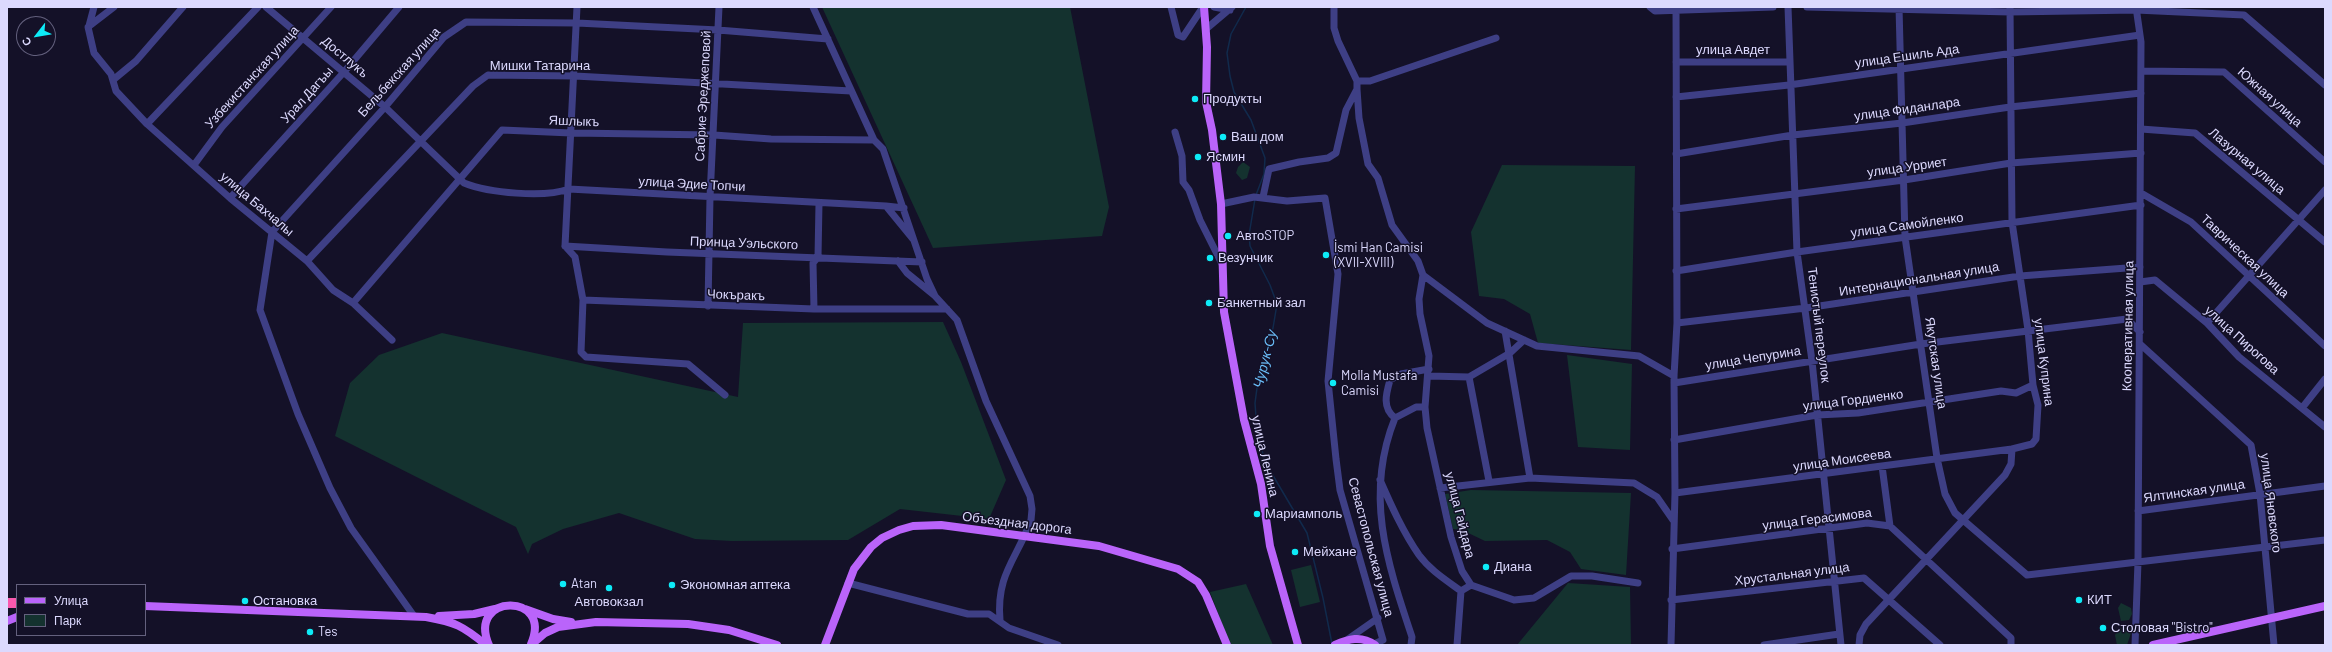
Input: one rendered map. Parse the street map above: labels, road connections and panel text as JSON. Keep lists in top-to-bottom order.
{
  "streets": {
    "main road": ["улица Ленина", "Объездная дорога"],
    "street": [
      "улица Авдет",
      "улица Ешиль Ада",
      "Достлукъ",
      "Мишки Татарина",
      "Бельбекская улица",
      "Узбекистанская улица",
      "Урал Дагъы",
      "Сабрие Эреджеповой",
      "Южная улица",
      "улица Фиданлара",
      "Яшлыкъ",
      "Лазурная улица",
      "улица Урриет",
      "улица Эдие Топчи",
      "улица Бахчалы",
      "улица Самойленко",
      "Принца Уэльского",
      "Таврическая улица",
      "Интернациональная улица",
      "Чокъракъ",
      "Тенистый переулок",
      "Кооперативная улица",
      "улица Пирогова",
      "улица Чепурина",
      "улица Куприна",
      "Якутская улица",
      "улица Гордиенко",
      "улица Моисеева",
      "Ялтинская улица",
      "улица Яновского",
      "улица Гайдара",
      "улица Герасимова",
      "Севастопольская улица",
      "Хрустальная улица"
    ]
  },
  "crossings": [
    ["улица Авдет", "Тенистый переулок"],
    ["улица Ешиль Ада", "Тенистый переулок"],
    ["улица Ешиль Ада", "Кооперативная улица"],
    ["улица Ешиль Ада", "улица Куприна"],
    ["улица Ешиль Ада", "Якутская улица"],
    ["Достлукъ", "Мишки Татарина"],
    ["Достлукъ", "Бельбекская улица"],
    ["Достлукъ", "Узбекистанская улица"],
    ["Достлукъ", "Урал Дагъы"],
    ["Достлукъ", "Яшлыкъ"],
    ["Достлукъ", "улица Эдие Топчи"],
    ["Мишки Татарина", "Сабрие Эреджеповой"],
    ["Мишки Татарина", "улица Бахчалы"],
    ["Бельбекская улица", "Сабрие Эреджеповой"],
    ["Бельбекская улица", "улица Бахчалы"],
    ["Узбекистанская улица", "улица Бахчалы"],
    ["Урал Дагъы", "улица Бахчалы"],
    ["Сабрие Эреджеповой", "Яшлыкъ"],
    ["Сабрие Эреджеповой", "улица Эдие Топчи"],
    ["Сабрие Эреджеповой", "Принца Уэльского"],
    ["Сабрие Эреджеповой", "Чокъракъ"],
    ["Южная улица", "Кооперативная улица"],
    ["улица Фиданлара", "Тенистый переулок"],
    ["улица Фиданлара", "Кооперативная улица"],
    ["улица Фиданлара", "улица Куприна"],
    ["улица Фиданлара", "Якутская улица"],
    ["Яшлыкъ", "улица Эдие Топчи"],
    ["Яшлыкъ", "улица Бахчалы"],
    ["Лазурная улица", "Кооперативная улица"],
    ["улица Урриет", "Тенистый переулок"],
    ["улица Урриет", "Кооперативная улица"],
    ["улица Урриет", "улица Куприна"],
    ["улица Урриет", "Якутская улица"],
    ["улица Самойленко", "Тенистый переулок"],
    ["улица Самойленко", "Кооперативная улица"],
    ["улица Самойленко", "улица Куприна"],
    ["улица Самойленко", "Якутская улица"],
    ["Таврическая улица", "Кооперативная улица"],
    ["Интернациональная улица", "Тенистый переулок"],
    ["Интернациональная улица", "Кооперативная улица"],
    ["Интернациональная улица", "улица Куприна"],
    ["Интернациональная улица", "Якутская улица"],
    ["Тенистый переулок", "улица Чепурина"],
    ["Тенистый переулок", "улица Гордиенко"],
    ["Тенистый переулок", "улица Моисеева"],
    ["Тенистый переулок", "улица Герасимова"],
    ["Тенистый переулок", "Хрустальная улица"],
    ["Кооперативная улица", "улица Пирогова"],
    ["Кооперативная улица", "улица Чепурина"],
    ["Кооперативная улица", "Якутская улица"],
    ["Кооперативная улица", "Ялтинская улица"],
    ["Кооперативная улица", "улица Яновского"],
    ["улица Чепурина", "улица Куприна"],
    ["улица Чепурина", "Якутская улица"],
    ["улица Куприна", "улица Гордиенко"],
    ["улица Куприна", "улица Моисеева"],
    ["Якутская улица", "улица Гордиенко"],
    ["Якутская улица", "улица Моисеева"],
    ["Якутская улица", "улица Яновского"],
    ["улица Ленина", "Севастопольская улица"],
    ["Ялтинская улица", "улица Яновского"]
  ],
  "water": ["Чурук-Су"],
  "places": [
    "Продукты",
    "Ваш дом",
    "Ясмин",
    "АвтоSTOP",
    "İsmi Han Camisi (XVII-XVIII)",
    "Везунчик",
    "Банкетный зал",
    "Molla Mustafa Camisi",
    "Мариамполь",
    "Мейхане",
    "Диана",
    "Atan",
    "Экономная аптека",
    "Автовокзал",
    "КИТ",
    "Остановка",
    "Столовая \"Bistro\"",
    "Tes"
  ],
  "legend": ["Улица", "Парк"],
  "north": "bottom left"
}
